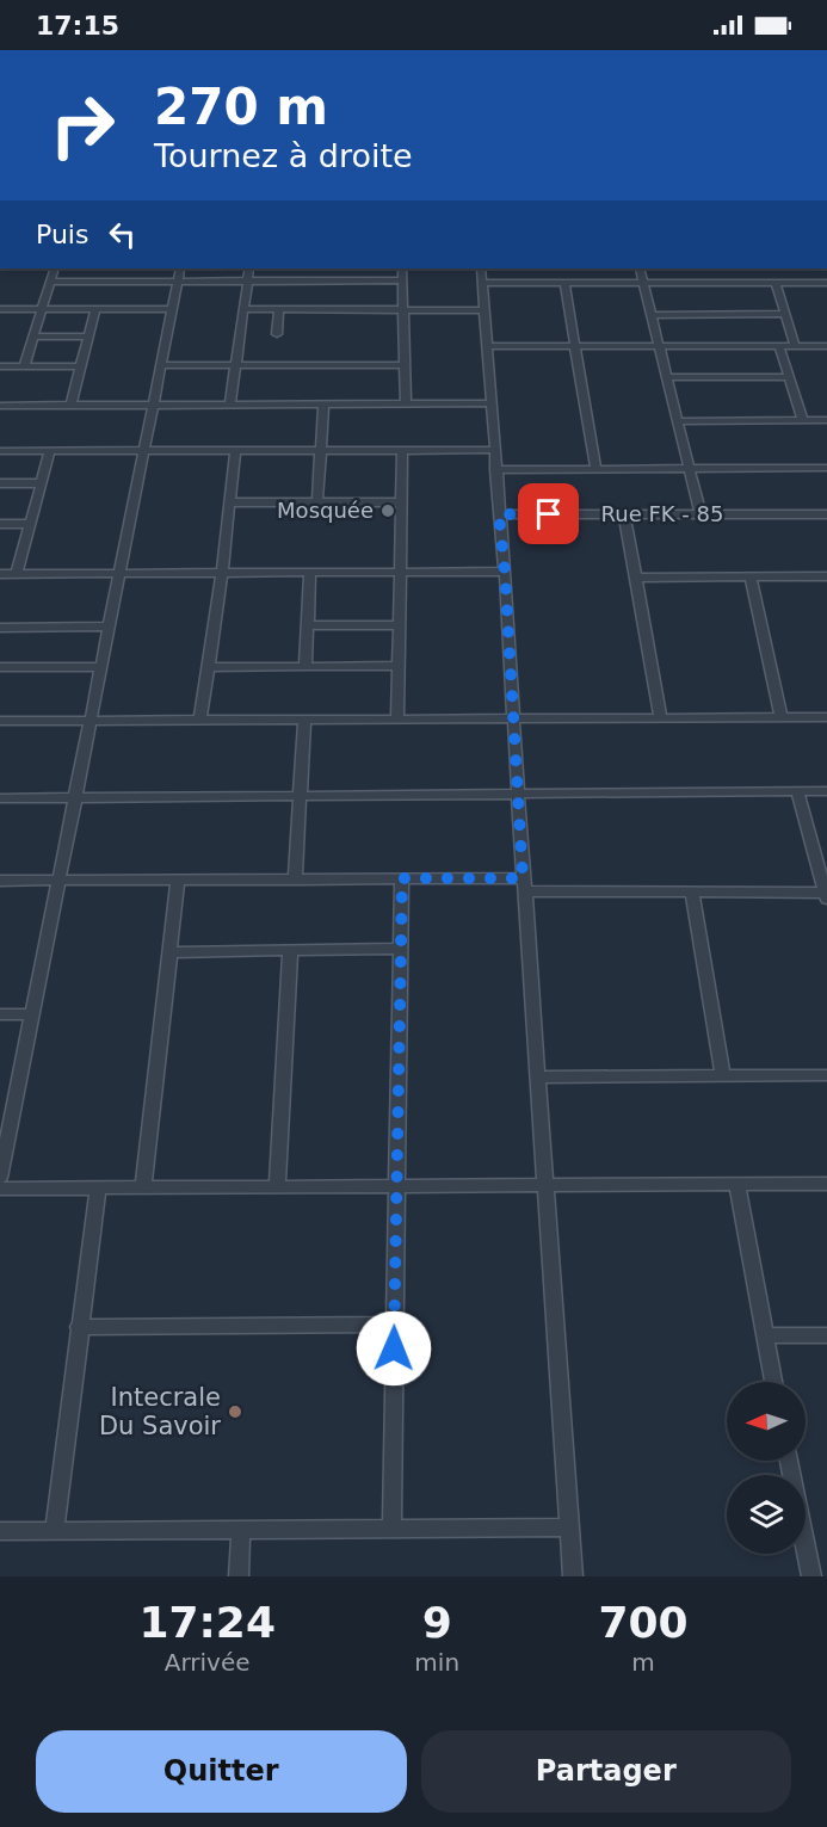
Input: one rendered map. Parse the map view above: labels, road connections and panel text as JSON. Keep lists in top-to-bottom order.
{
  "streets": {
    "street": ["Rue FK - 85"]
  },
  "places": ["Mosquée", "Intecrale Du Savoir"],
  "north": "left",
  "page": {
    "status": "17:15",
    "turn": ["270 m", "Tournez à droite"],
    "then": "Puis",
    "eta": [
      "17:24",
      "Arrivée",
      "9",
      "min",
      "700",
      "m"
    ],
    "buttons": ["Quitter", "Partager"]
  }
}
